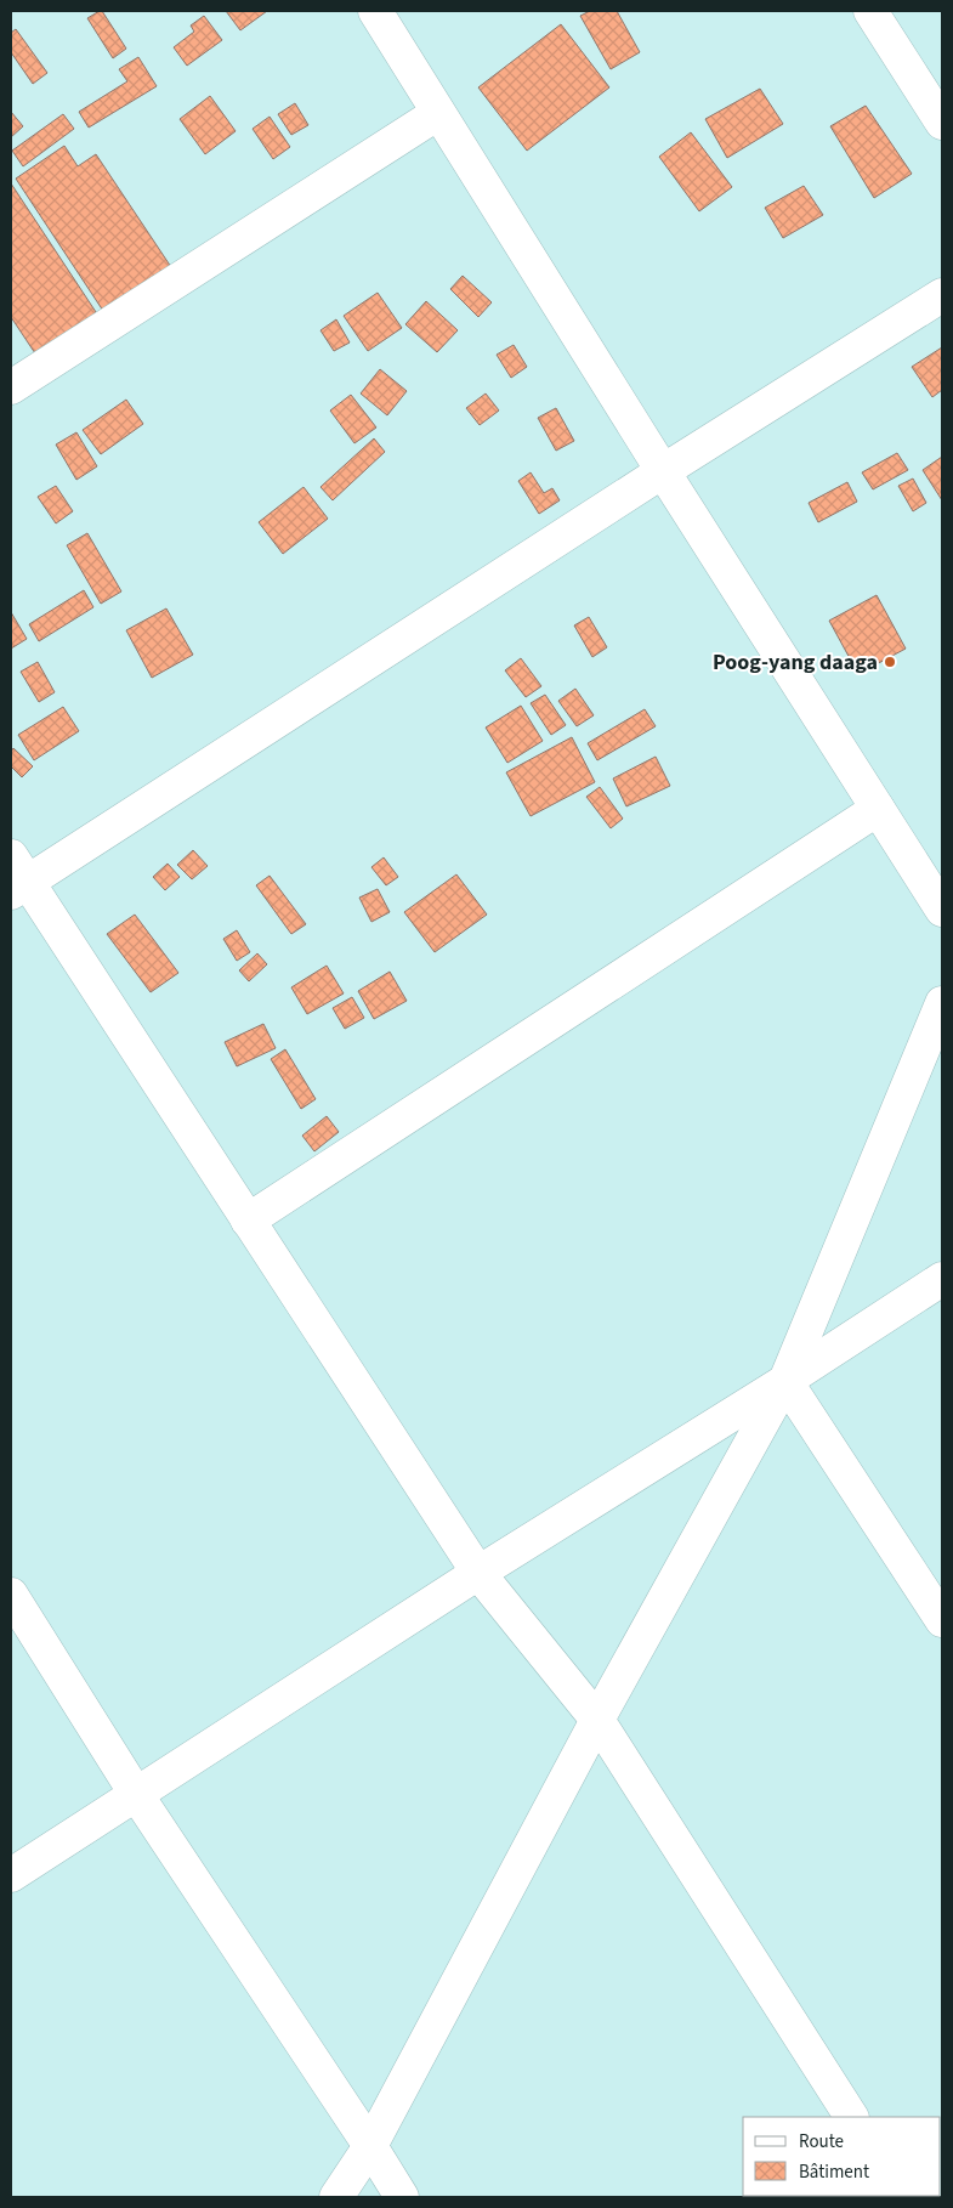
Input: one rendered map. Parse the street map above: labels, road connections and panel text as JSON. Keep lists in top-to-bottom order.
{
  "places": ["Poog-yang daaga"],
  "legend": ["Route", "Bâtiment"]
}
